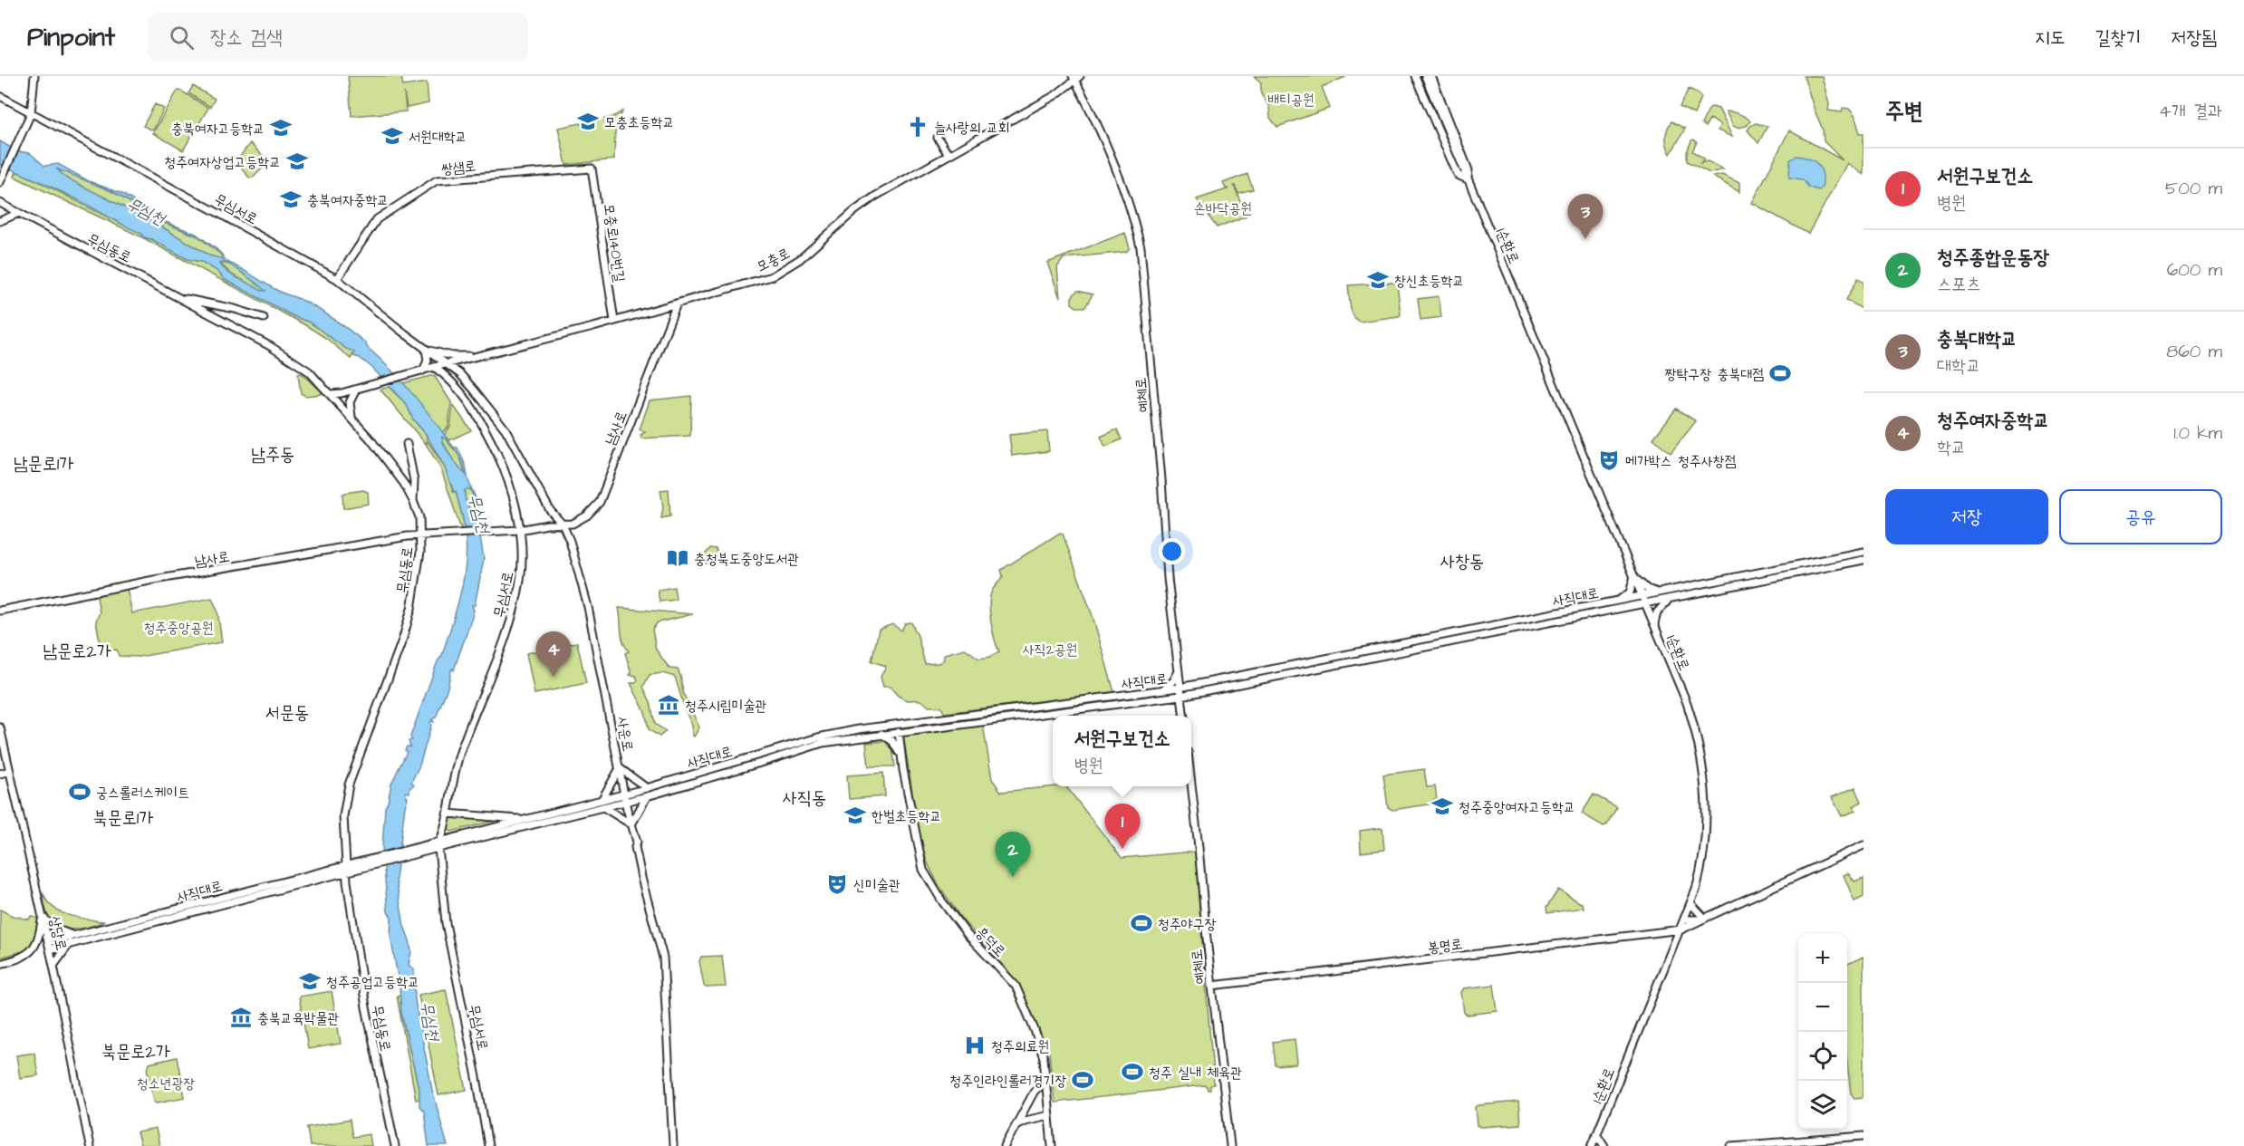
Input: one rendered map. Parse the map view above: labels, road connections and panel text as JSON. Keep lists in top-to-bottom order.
{
  "streets": {
    "street": [
      "쌍샘로",
      "무심서로",
      "모충로140번길",
      "1순환로",
      "무심동로",
      "모충로",
      "예체로",
      "남사로",
      "사직대로",
      "사운로",
      "상당로",
      "흥덕로",
      "봉명로"
    ]
  },
  "crossings": [
    ["쌍샘로", "무심서로"],
    ["쌍샘로", "모충로140번길"],
    ["무심서로", "모충로"],
    ["무심서로", "남사로"],
    ["무심서로", "사직대로"],
    ["무심서로", "사운로"],
    ["모충로140번길", "모충로"],
    ["1순환로", "사직대로"],
    ["1순환로", "봉명로"],
    ["무심동로", "모충로"],
    ["무심동로", "남사로"],
    ["무심동로", "사직대로"],
    ["모충로", "예체로"],
    ["모충로", "남사로"],
    ["모충로", "사운로"],
    ["예체로", "사직대로"],
    ["예체로", "봉명로"],
    ["남사로", "사운로"],
    ["사직대로", "사운로"],
    ["사직대로", "상당로"],
    ["사직대로", "흥덕로"]
  ],
  "districts": [
    "남주동",
    "남문로1가",
    "사창동",
    "남문로2가",
    "서문동",
    "사직동",
    "북문로1가",
    "북문로2가"
  ],
  "water": ["무심천"],
  "parks": [
    "배티공원",
    "손바닥공원",
    "청주중앙공원",
    "사직2공원",
    "청소년광장"
  ],
  "places": {
    "school or university": [
      "모충초등학교",
      "충북여자고등학교",
      "서원대학교",
      "청주여자상업고등학교",
      "충북여자중학교",
      "창신초등학교",
      "청주중앙여자고등학교",
      "한벌초등학교",
      "청주공업고등학교"
    ],
    "church": ["늘사랑의 교회"],
    "sports": [
      "짱탁구장 충북대점",
      "궁스롤러스케이트",
      "청주야구장",
      "청주 실내 체육관",
      "청주인라인롤러경기장"
    ],
    "theatre": ["메가박스 청주사창점", "신미술관"],
    "library": ["충청북도중앙도서관"],
    "museum": ["청주시립미술관", "충북교육박물관"],
    "hospital": ["청주의료원"]
  },
  "page": {
    "header": "Pinpoint",
    "search": "장소 검색",
    "nav": ["지도", "길찾기", "저장됨"],
    "heading": ["주변", "4개 결과"],
    "list": [
      {
        "mark": "1",
        "name": "서원구보건소",
        "note": "병원",
        "value": "500 m"
      },
      {
        "mark": "2",
        "name": "청주종합운동장",
        "note": "스포츠",
        "value": "600 m"
      },
      {
        "mark": "3",
        "name": "충북대학교",
        "note": "대학교",
        "value": "860 m"
      },
      {
        "mark": "4",
        "name": "청주여자중학교",
        "note": "학교",
        "value": "1.0 km"
      }
    ],
    "pins": [
      "3",
      "4",
      "1",
      "2"
    ],
    "buttons": ["저장", "공유"],
    "popup": ["서원구보건소", "병원"],
    "map_buttons": ["+", "−"]
  }
}
